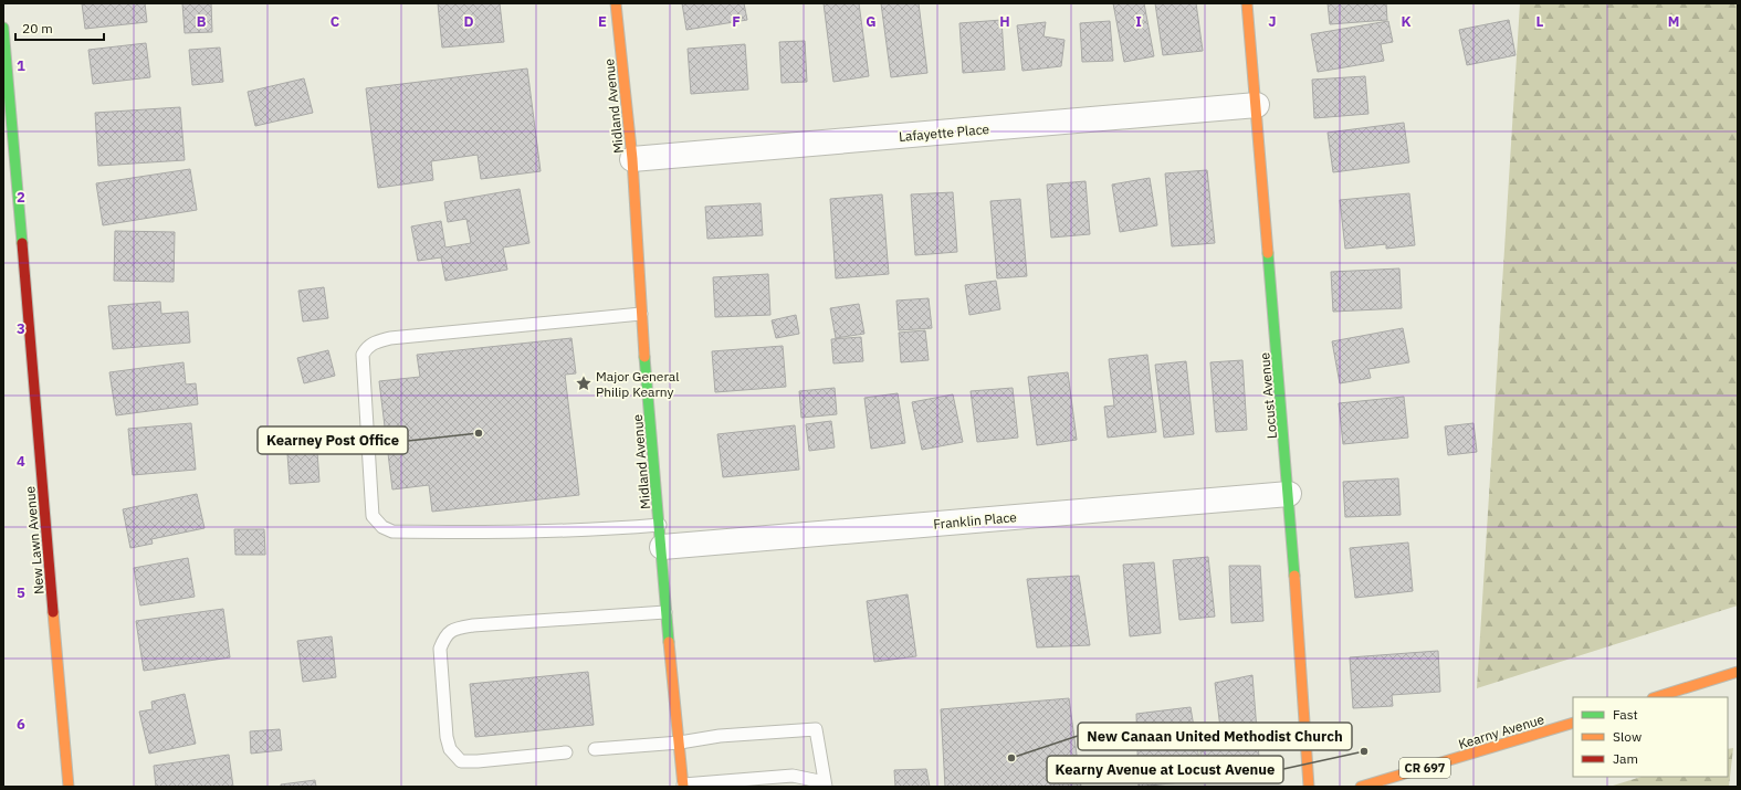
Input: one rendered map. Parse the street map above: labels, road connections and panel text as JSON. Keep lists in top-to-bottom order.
{
  "streets": {
    "street": [
      "Midland Avenue",
      "Lafayette Place",
      "Locust Avenue",
      "Franklin Place",
      "New Lawn Avenue",
      "Kearny Avenue",
      "CR 697"
    ]
  },
  "crossings": [
    ["Midland Avenue", "Lafayette Place"],
    ["Midland Avenue", "Franklin Place"],
    ["Lafayette Place", "Locust Avenue"],
    ["Locust Avenue", "Franklin Place"]
  ],
  "places": {
    "place": ["Major General Philip Kearny"],
    "other": ["Kearney Post Office", "Kearny Avenue at Locust Avenue", "New Canaan United Methodist Church"]
  },
  "legend": ["Fast", "Slow", "Jam"],
  "scale_bar": "20 m",
  "grid": {
    "columns": [
      "B",
      "C",
      "D",
      "E",
      "F",
      "G",
      "H",
      "I",
      "J",
      "K",
      "L",
      "M"
    ],
    "rows": [
      "1",
      "2",
      "3",
      "4",
      "5",
      "6"
    ]
  }
}
